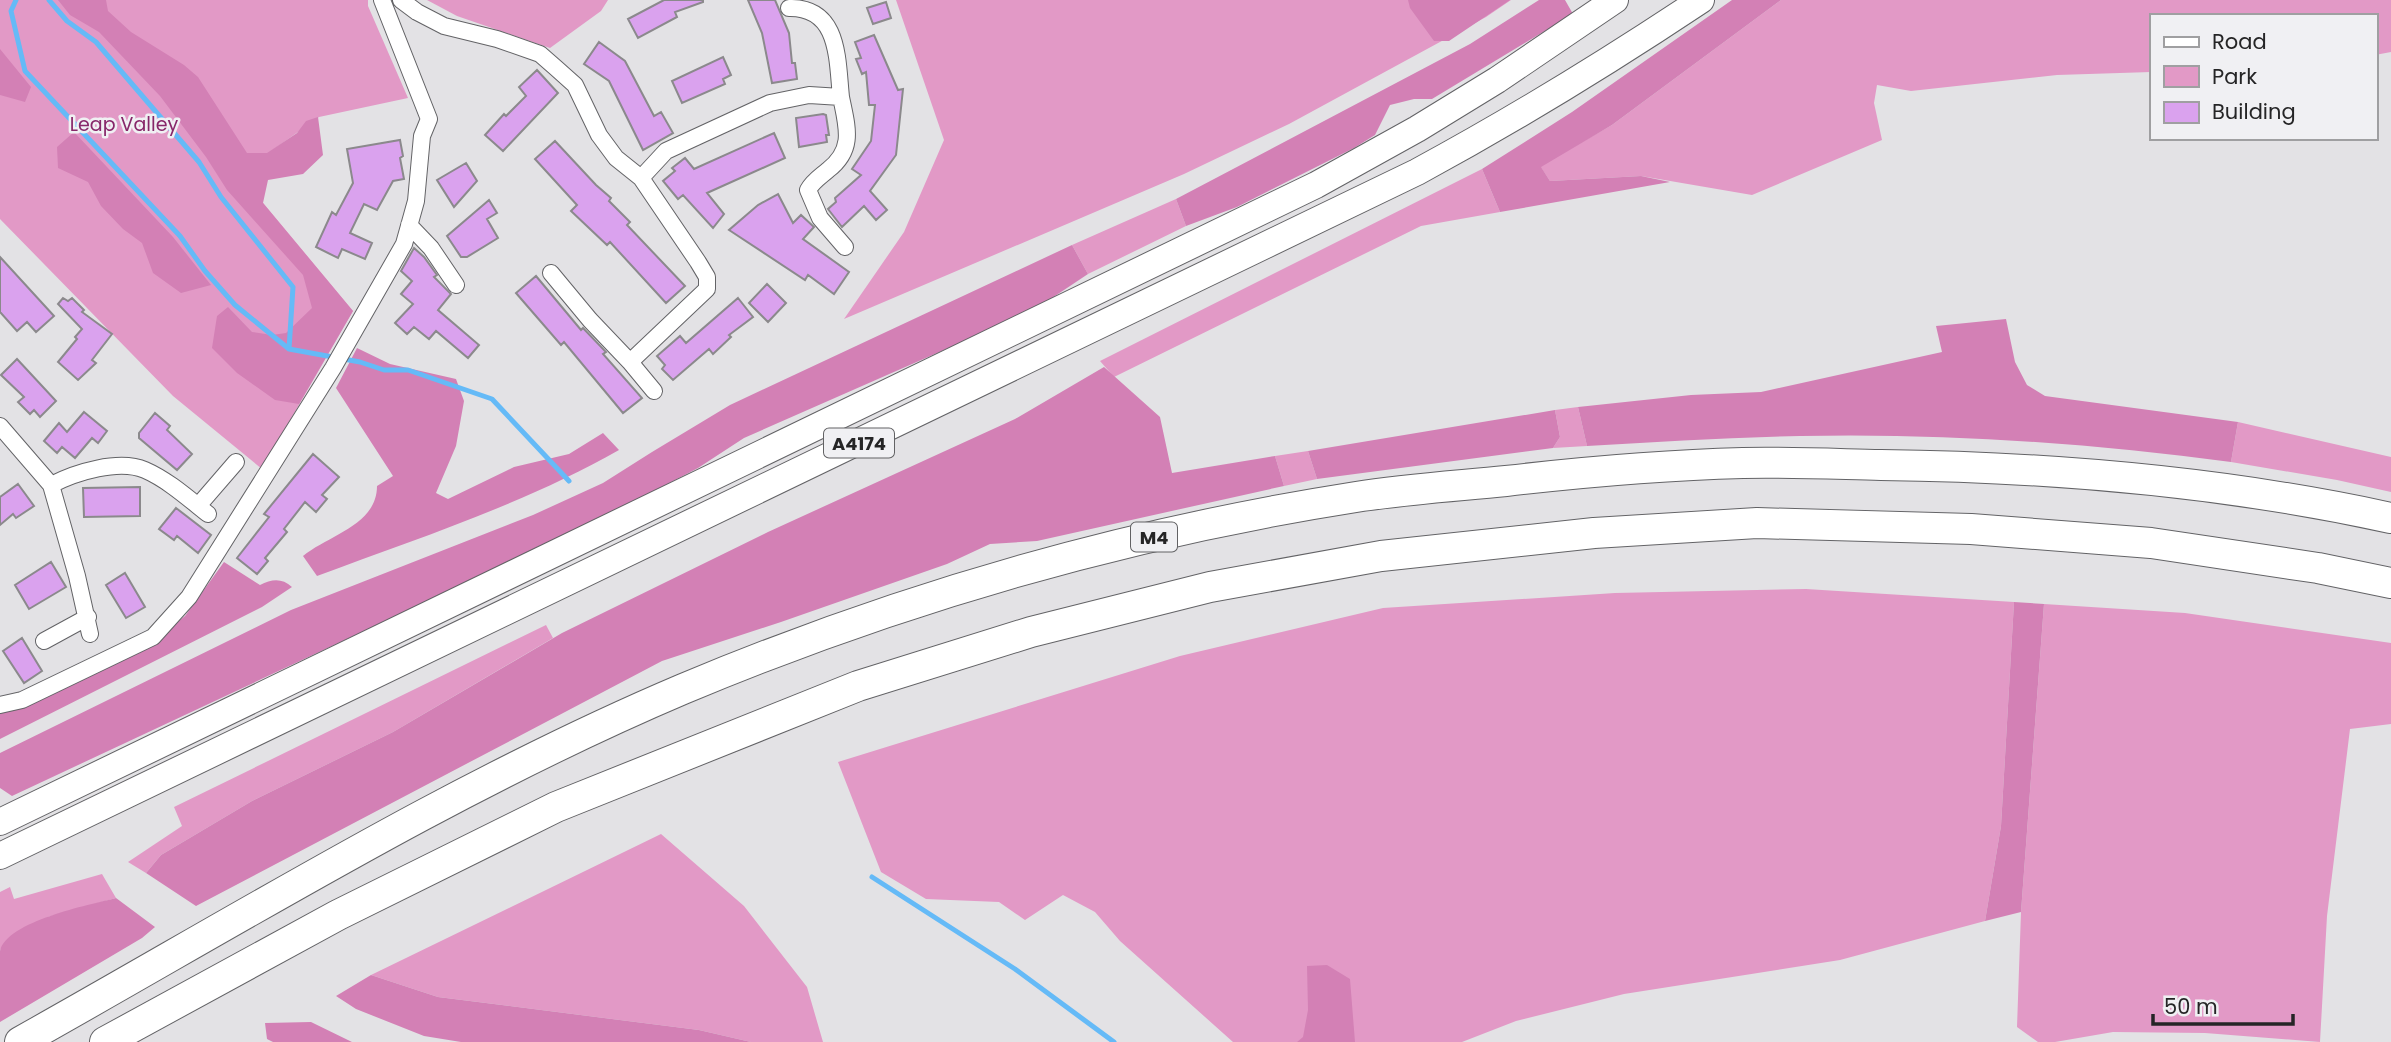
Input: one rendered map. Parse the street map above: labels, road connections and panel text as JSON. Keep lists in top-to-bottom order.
{
  "streets": {
    "highway": ["A4174", "M4"]
  },
  "parks": ["Leap Valley"],
  "legend": ["Road", "Park", "Building"],
  "scale_bar": "50 m"
}
